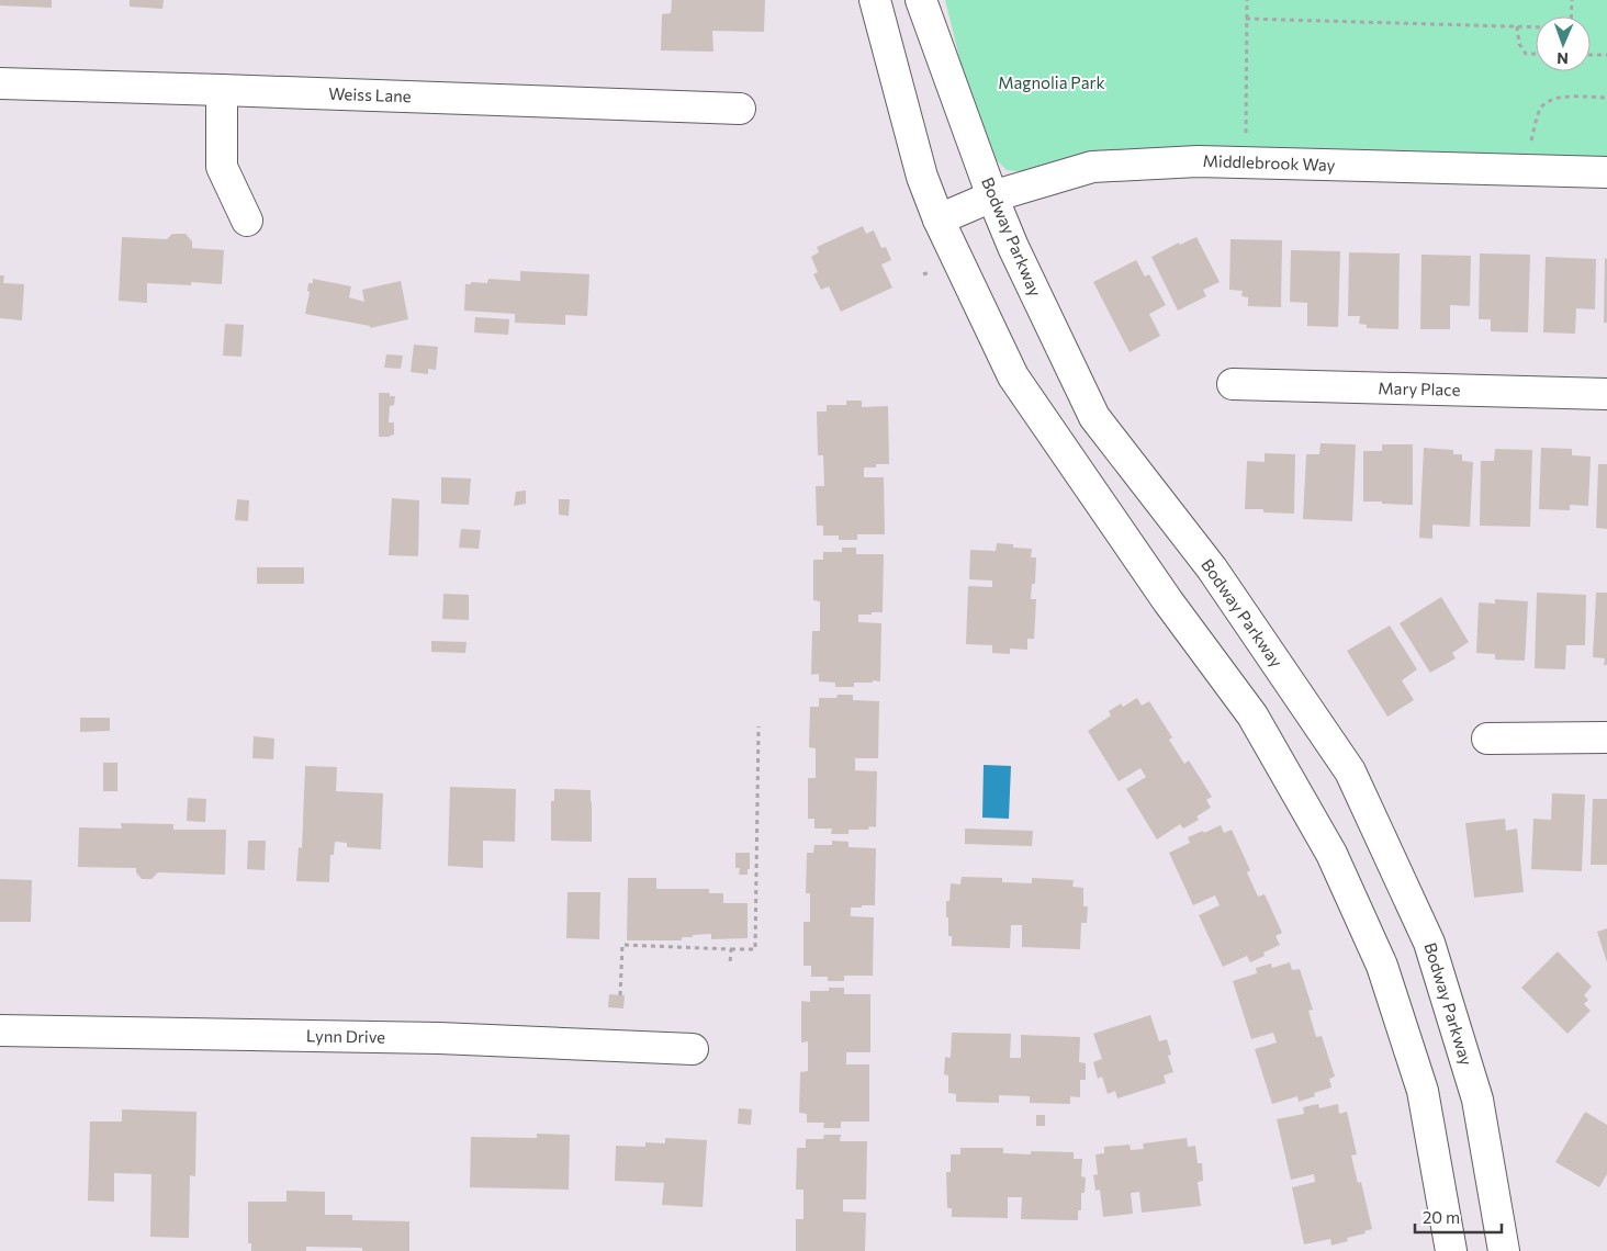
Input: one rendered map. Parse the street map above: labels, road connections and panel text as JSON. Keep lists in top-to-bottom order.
{
  "streets": {
    "street": [
      "Weiss Lane",
      "Middlebrook Way",
      "Bodway Parkway",
      "Mary Place",
      "Lynn Drive"
    ]
  },
  "crossings": [
    ["Middlebrook Way", "Bodway Parkway"]
  ],
  "parks": ["Magnolia Park"],
  "scale_bar": "20 m",
  "north": "bottom"
}
